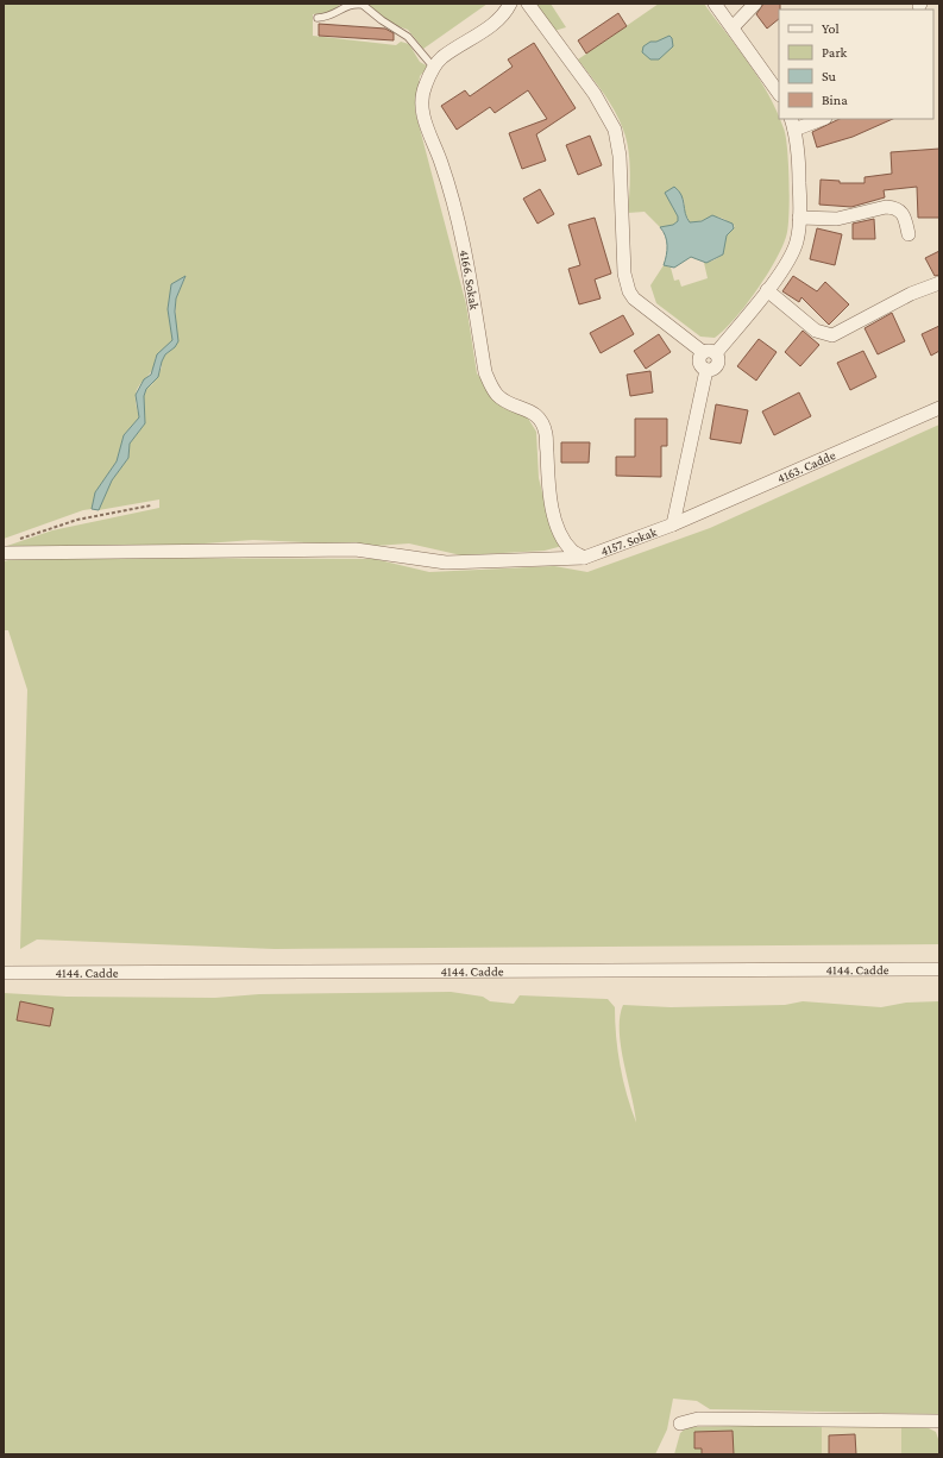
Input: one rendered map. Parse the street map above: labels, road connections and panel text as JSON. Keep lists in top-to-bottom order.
{
  "streets": {
    "street": [
      "4166. Sokak",
      "4163. Cadde",
      "4157. Sokak",
      "4144. Cadde"
    ]
  },
  "crossings": [
    ["4166. Sokak", "4157. Sokak"],
    ["4163. Cadde", "4157. Sokak"]
  ],
  "legend": [
    "Yol",
    "Park",
    "Su",
    "Bina"
  ]
}
